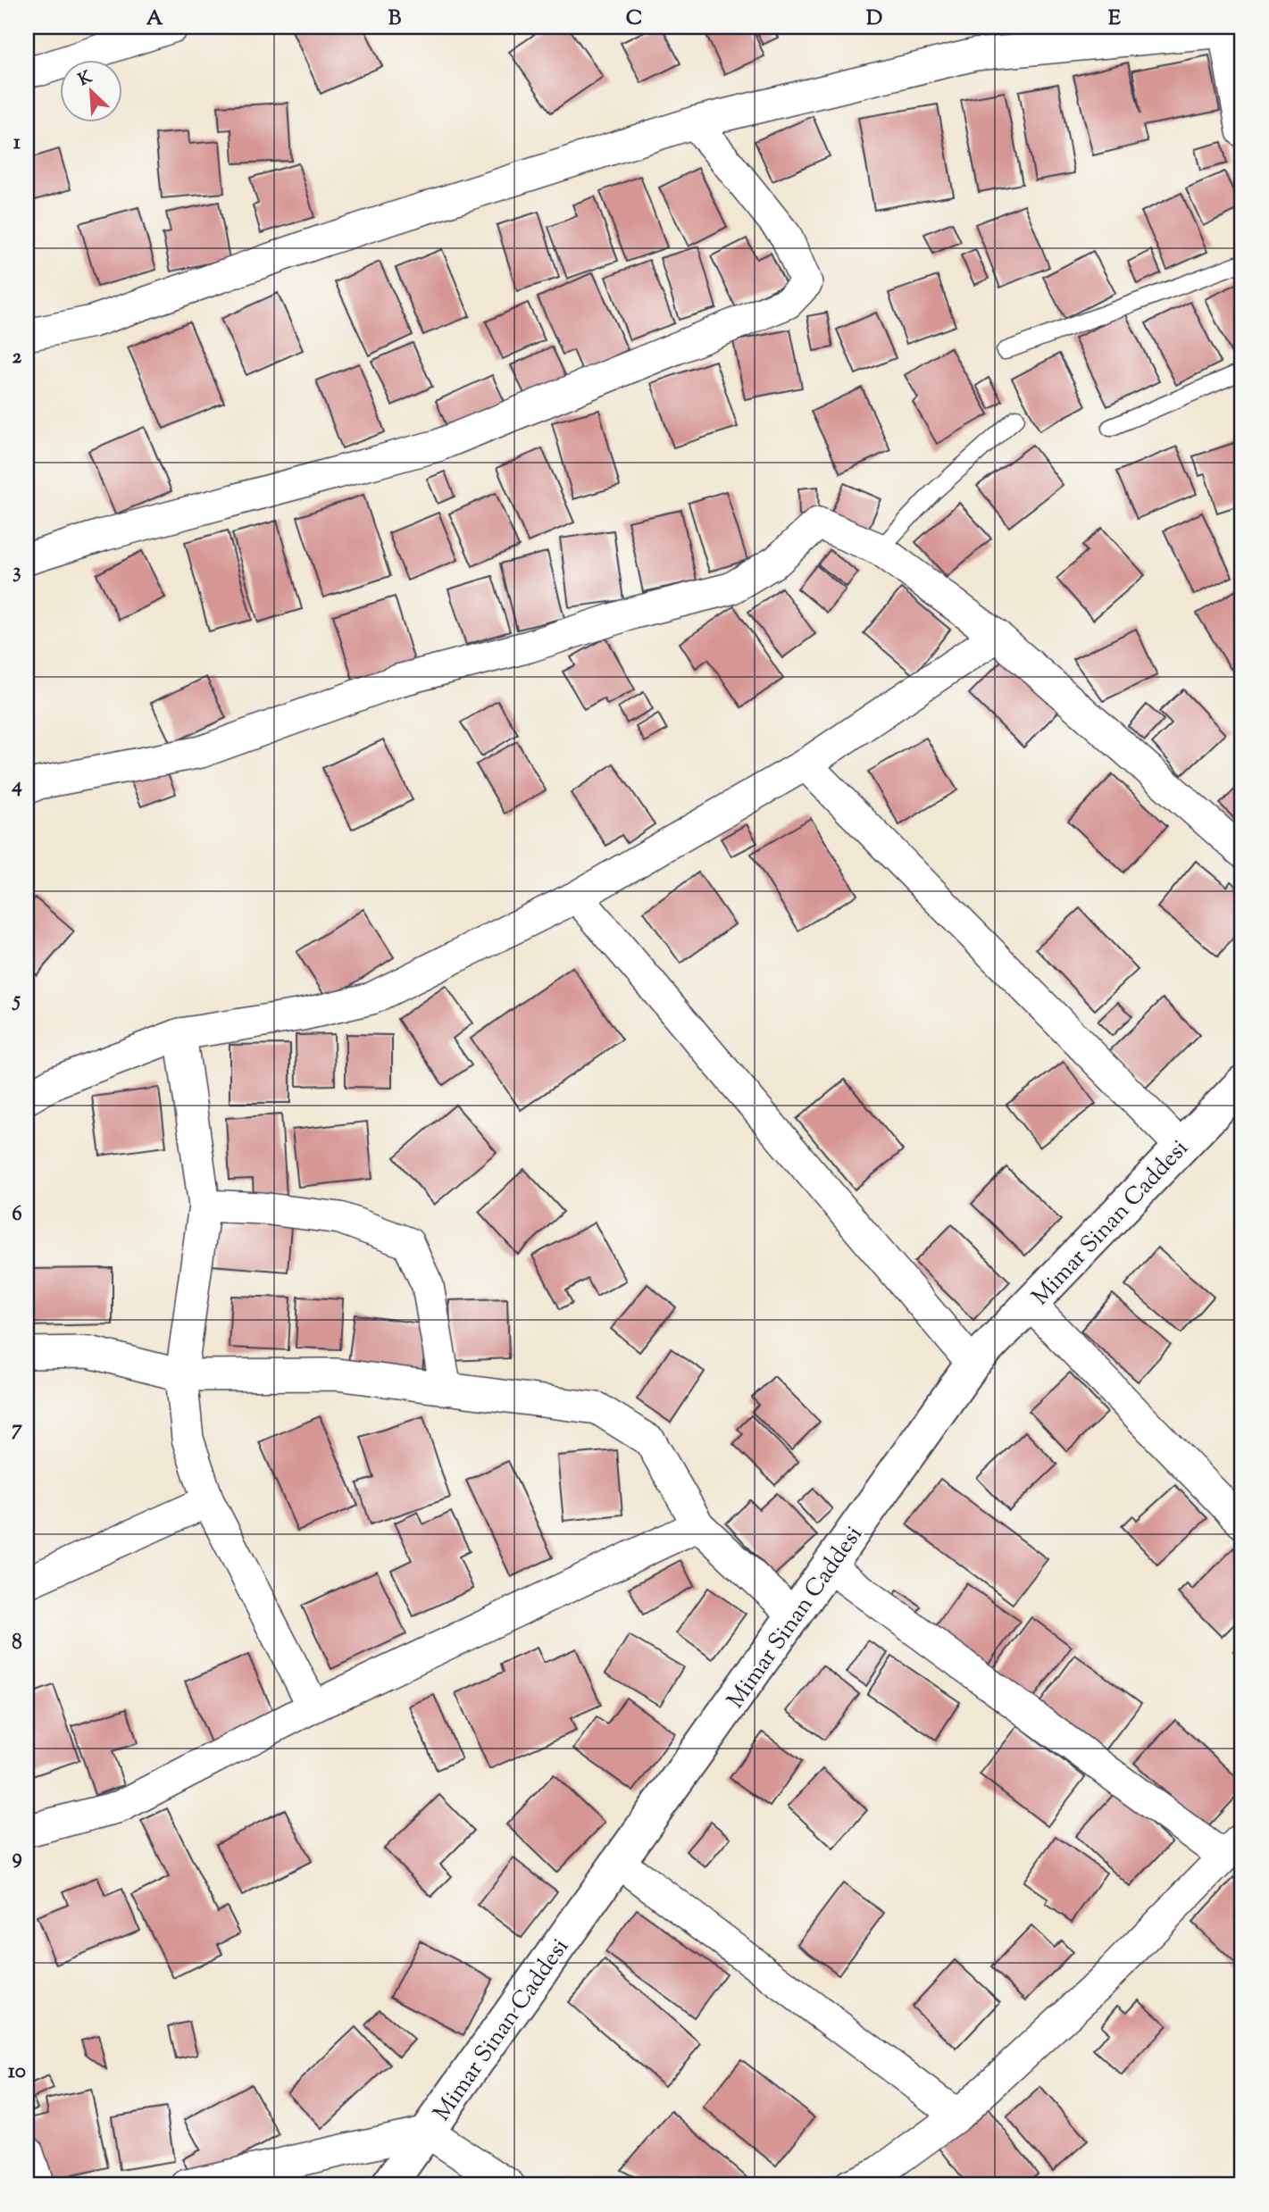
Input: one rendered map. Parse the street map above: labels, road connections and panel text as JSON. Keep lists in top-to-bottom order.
{
  "streets": {
    "street": ["Mimar Sinan Caddesi"]
  },
  "north": "top left",
  "grid": {
    "columns": [
      "A",
      "B",
      "C",
      "D",
      "E"
    ],
    "rows": [
      "1",
      "2",
      "3",
      "4",
      "5",
      "6",
      "7",
      "8",
      "9",
      "10"
    ]
  }
}
